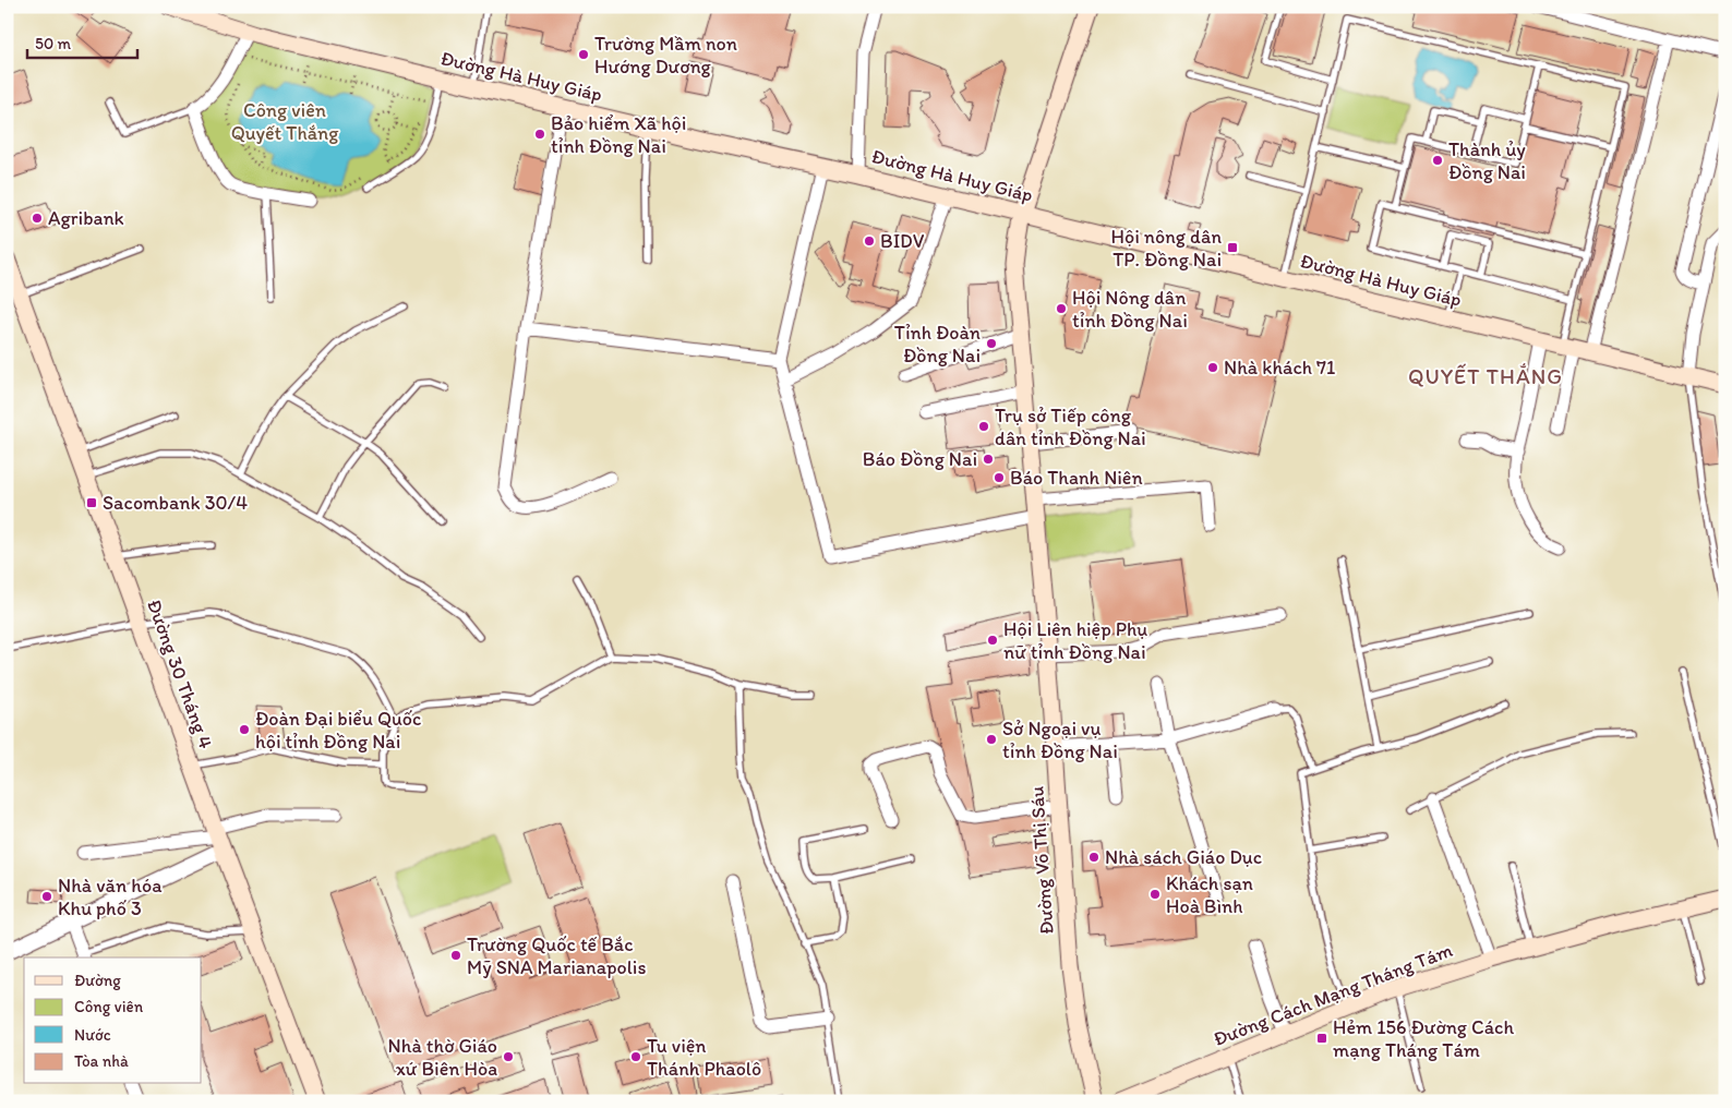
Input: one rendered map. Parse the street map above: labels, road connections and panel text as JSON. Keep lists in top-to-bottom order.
{
  "streets": {
    "main road": [
      "Đường Hà Huy Giáp",
      "Đường 30 Tháng 4",
      "Đường Võ Thị Sáu",
      "Đường Cách Mạng Tháng Tám"
    ]
  },
  "crossings": [
    ["Đường Hà Huy Giáp", "Đường Võ Thị Sáu"]
  ],
  "districts": ["QUYẾT THẮNG"],
  "parks": ["Công viên Quyết Thắng"],
  "places": {
    "other": [
      "Trường Mầm non Hướng Dương",
      "Bảo hiểm Xã hội tỉnh Đồng Nai",
      "Thành ủy Đồng Nai",
      "Agribank",
      "BIDV",
      "Hội Nông dân tỉnh Đồng Nai",
      "Tỉnh Đoàn Đồng Nai",
      "Nhà khách 71",
      "Trụ sở Tiếp công dân tỉnh Đồng Nai",
      "Báo Đồng Nai",
      "Báo Thanh Niên",
      "Hội Liên hiệp Phụ nữ tỉnh Đồng Nai",
      "Đoàn Đại biểu Quốc hội tỉnh Đồng Nai",
      "Sở Ngoại vụ tỉnh Đồng Nai",
      "Nhà sách Giáo Dục",
      "Khách sạn Hoà Bình",
      "Nhà văn hóa Khu phố 3",
      "Trường Quốc tế Bắc Mỹ SNA Marianapolis",
      "Nhà thờ Giáo xứ Biên Hòa",
      "Tu viện Thánh Phaolô"
    ],
    "transit": ["Hội nông dân TP. Đồng Nai", "Sacombank 30/4", "Hẻm 156 Đường Cách mạng Tháng Tám"]
  },
  "legend": [
    "Đường",
    "Công viên",
    "Nước",
    "Tòa nhà"
  ],
  "scale_bar": "50 m"
}
